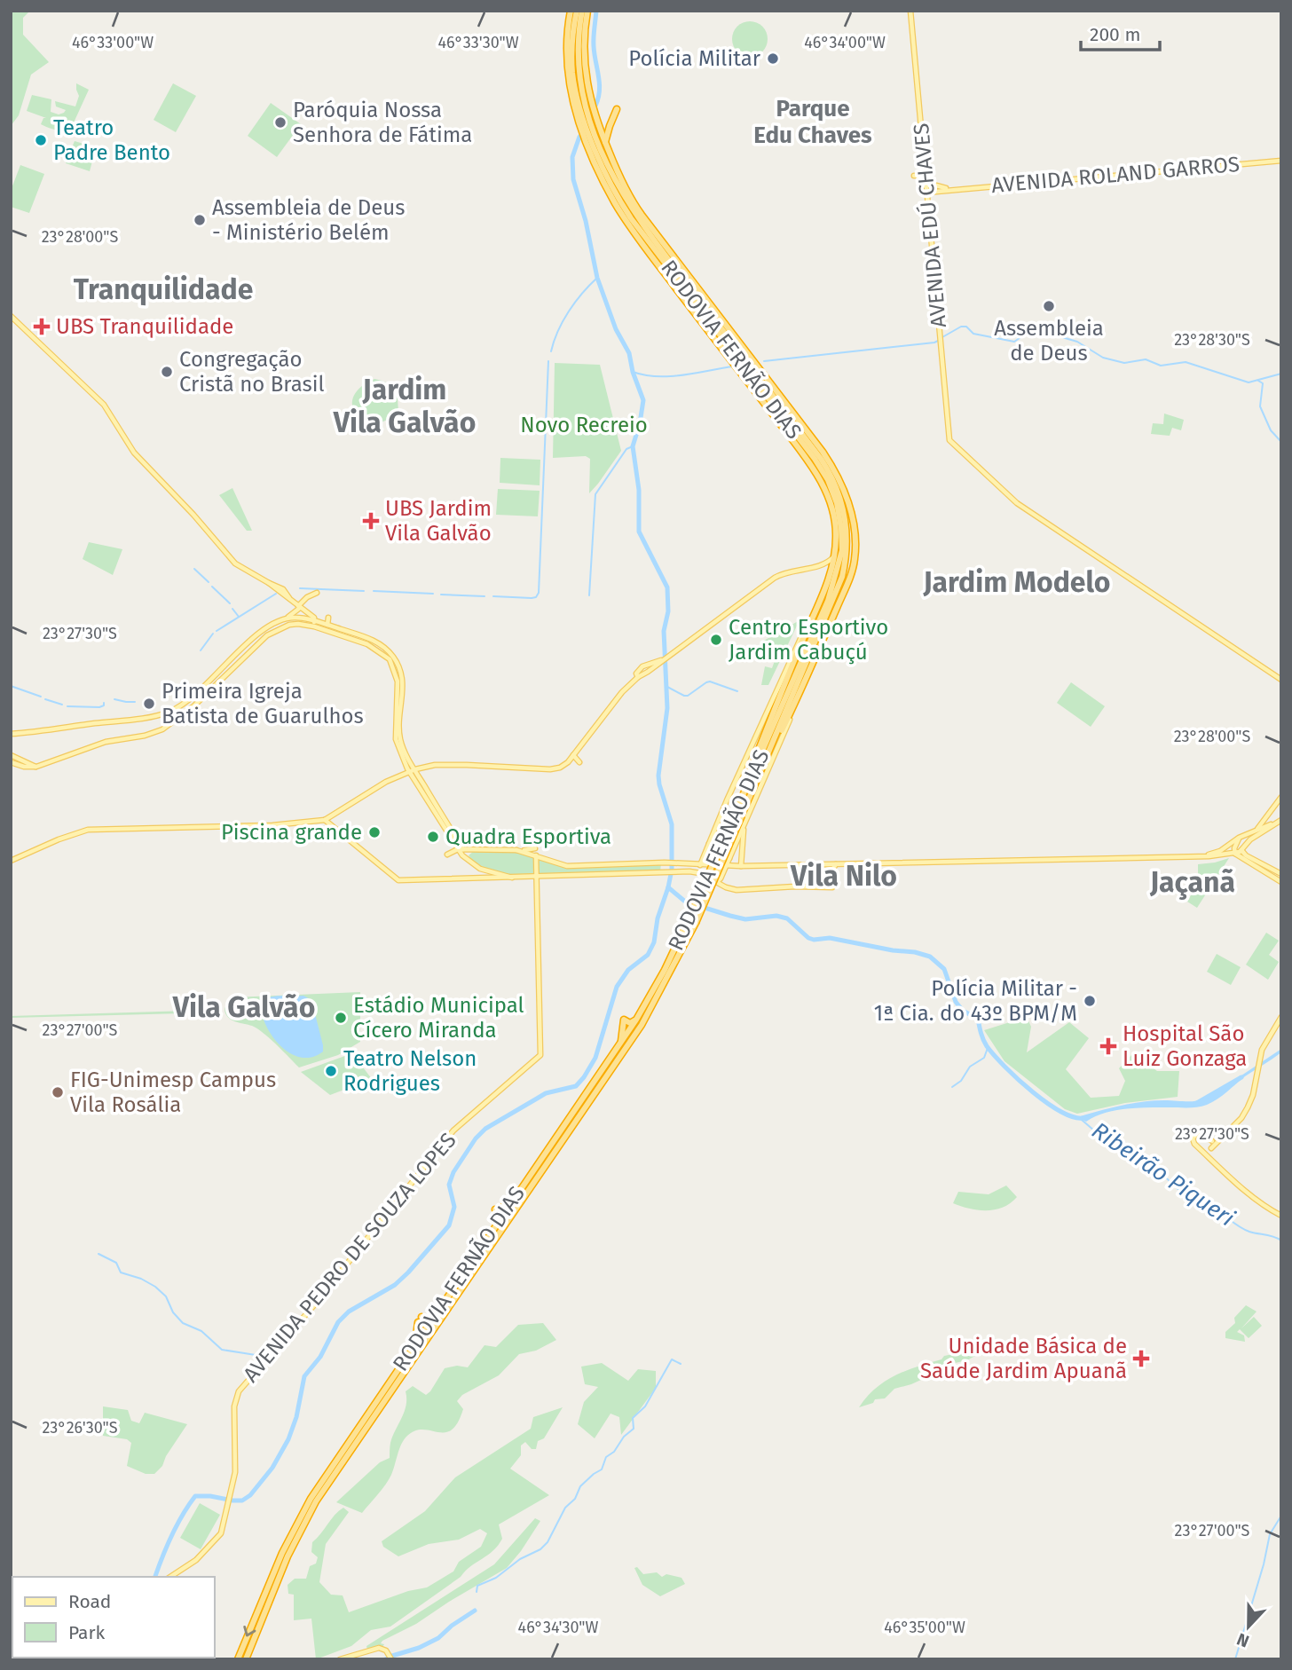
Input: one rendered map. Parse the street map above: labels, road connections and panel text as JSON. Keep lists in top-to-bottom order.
{
  "streets": {
    "highway": ["RODOVIA FERNÃO DIAS"],
    "main road": ["AVENIDA ROLAND GARROS", "AVENIDA EDÚ CHAVES", "AVENIDA PEDRO DE SOUZA LOPES"]
  },
  "crossings": [
    ["AVENIDA ROLAND GARROS", "AVENIDA EDÚ CHAVES"]
  ],
  "districts": [
    "Parque Edu Chaves",
    "Tranquilidade",
    "Jardim Vila Galvão",
    "Jardim Modelo",
    "Vila Nilo",
    "Jaçanã",
    "Vila Galvão"
  ],
  "water": ["Ribeirão Piqueri"],
  "parks": ["Novo Recreio"],
  "places": {
    "other": [
      "Polícia Militar",
      "Paróquia Nossa Senhora de Fátima",
      "Teatro Padre Bento",
      "Assembleia de Deus - Ministério Belém",
      "Assembleia de Deus",
      "Congregação Cristã no Brasil",
      "Centro Esportivo Jardim Cabuçú",
      "Primeira Igreja Batista de Guarulhos",
      "Piscina grande",
      "Quadra Esportiva",
      "Polícia Militar - 1ª Cia. do 43º BPM/M",
      "Estádio Municipal Cícero Miranda",
      "Teatro Nelson Rodrigues",
      "FIG-Unimesp Campus Vila Rosália"
    ],
    "health": [
      "UBS Tranquilidade",
      "UBS Jardim Vila Galvão",
      "Hospital São Luiz Gonzaga",
      "Unidade Básica de Saúde Jardim Apuanã"
    ]
  },
  "legend": ["Road", "Park"],
  "scale_bar": "200 m",
  "north": "bottom",
  "coordinates": [
    "46°33'00\"W",
    "46°33'30\"W",
    "46°34'00\"W",
    "23°28'00\"S",
    "23°28'30\"S",
    "23°27'30\"S",
    "23°27'00\"S",
    "23°26'30\"S",
    "46°34'30\"W",
    "46°35'00\"W"
  ]
}
